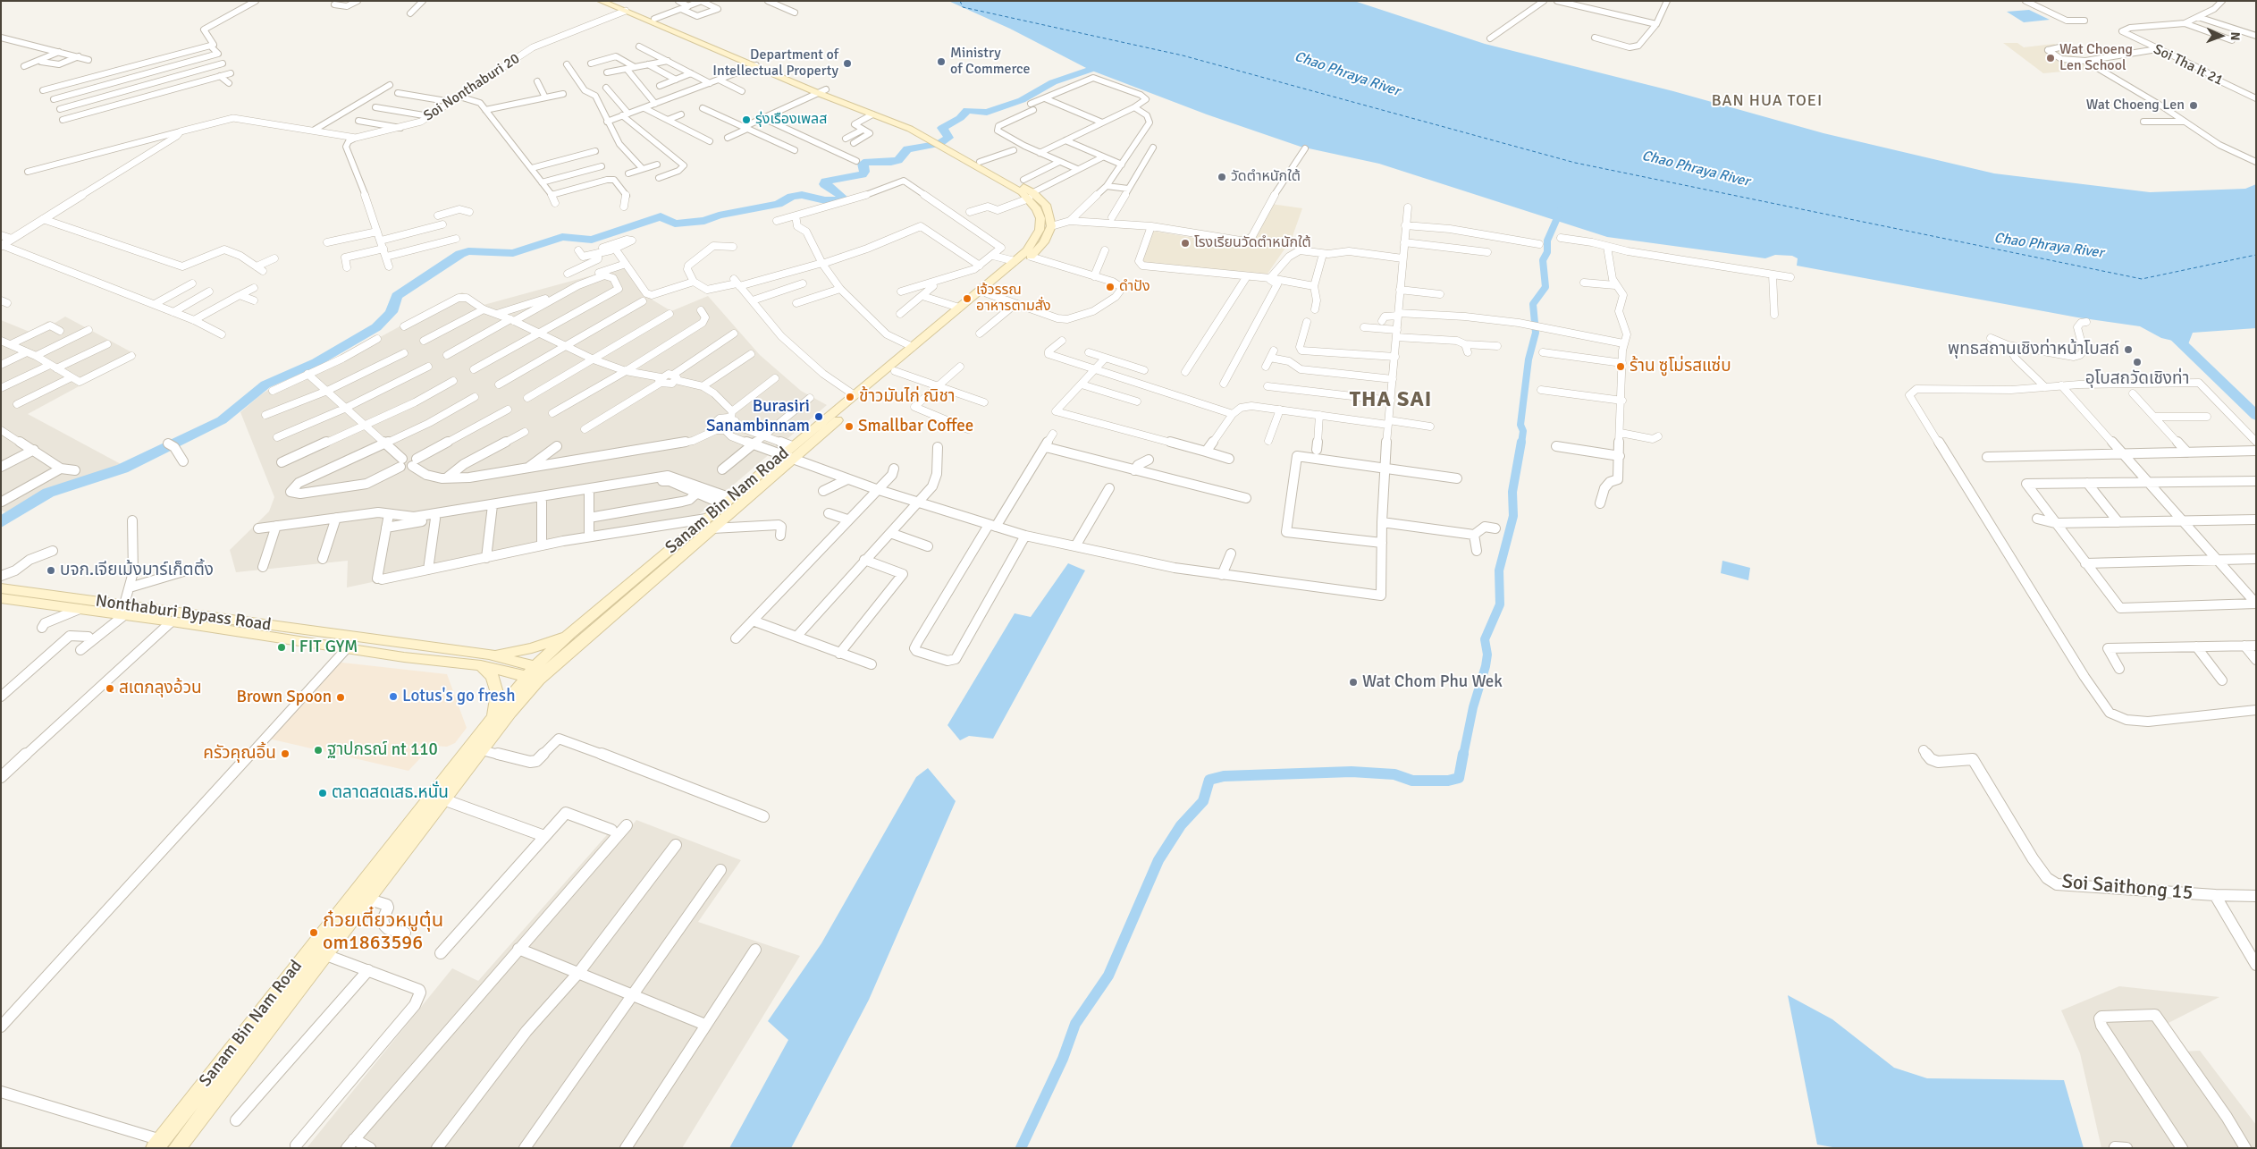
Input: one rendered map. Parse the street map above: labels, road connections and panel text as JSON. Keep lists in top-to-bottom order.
{
  "streets": {
    "main road": ["Sanam Bin Nam Road", "Nonthaburi Bypass Road"],
    "street": ["Soi Tha It 21", "Soi Nonthaburi 20", "Soi Saithong 15"]
  },
  "crossings": [
    ["Soi Nonthaburi 20", "Sanam Bin Nam Road"],
    ["Sanam Bin Nam Road", "Nonthaburi Bypass Road"]
  ],
  "districts": ["BAN HUA TOEI", "THA SAI"],
  "water": ["Chao Phraya River"],
  "places": [
    "Wat Choeng Len School",
    "Ministry of Commerce",
    "Department of Intellectual Property",
    "Wat Choeng Len",
    "รุ่งเรืองเพลส",
    "วัดตำหนักใต้",
    "โรงเรียนวัดตำหนักใต้",
    "ดำปัง",
    "เจ้วรรณ อาหารตามสั่ง",
    "พุทธสถานเชิงท่าหน้าโบสถ์",
    "อุโบสถวัดเชิงท่า",
    "ร้าน ซูโม่รสแซ่บ",
    "ข้าวมันไก่ ณิชา",
    "Burasiri Sanambinnam",
    "Smallbar Coffee",
    "บจก.เจียเม้งมาร์เก็ตติ้ง",
    "I FIT GYM",
    "Wat Chom Phu Wek",
    "สเตกลุงอ้วน",
    "Lotus's go fresh",
    "Brown Spoon",
    "ฐาปกรณ์ nt 110",
    "ครัวคุณอิ้น",
    "ตลาดสดเสธ.หนั่น",
    "ก๋วยเตี๋ยวหมูตุ๋น om1863596"
  ],
  "north": "right"
}
